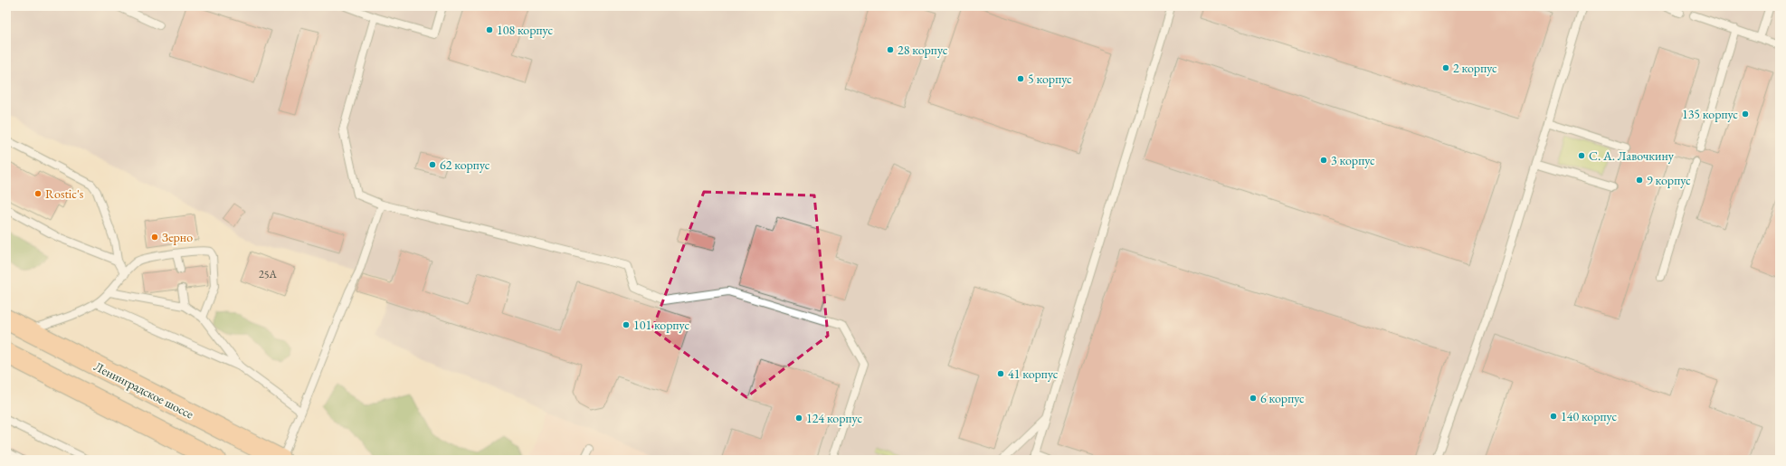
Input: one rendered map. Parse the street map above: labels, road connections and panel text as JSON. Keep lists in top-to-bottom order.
{
  "streets": {
    "highway": ["Ленинградское шоссе"]
  },
  "places": [
    "108 корпус",
    "28 корпус",
    "2 корпус",
    "5 корпус",
    "135 корпус",
    "С. А. Лавочкину",
    "3 корпус",
    "62 корпус",
    "9 корпус",
    "Rostic's",
    "Зерно",
    "101 корпус",
    "41 корпус",
    "6 корпус",
    "140 корпус",
    "124 корпус"
  ],
  "house_numbers": ["25А"]
}
